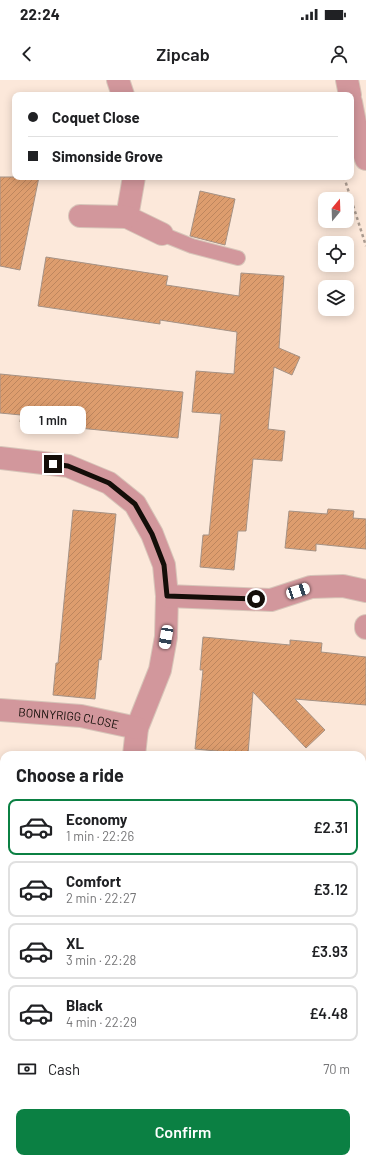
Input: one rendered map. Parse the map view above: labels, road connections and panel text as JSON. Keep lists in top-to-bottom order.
{
  "streets": {
    "street": ["BONNYRIGG CLOSE"]
  },
  "north": "top",
  "page": {
    "status": "22:24",
    "header": "Zipcab",
    "banner": ["Coquet Close", "Simonside Grove"],
    "bubble": "1 min",
    "heading": "Choose a ride",
    "list": [
      {
        "name": "Economy",
        "note": "1 min · 22:26",
        "value": "£2.31"
      },
      {
        "name": "Comfort",
        "note": "2 min · 22:27",
        "value": "£3.12"
      },
      {
        "name": "XL",
        "note": "3 min · 22:28",
        "value": "£3.93"
      },
      {
        "name": "Black",
        "note": "4 min · 22:29",
        "value": "£4.48"
      }
    ],
    "pay": ["Cash", "70 m"],
    "buttons": "Confirm"
  }
}
